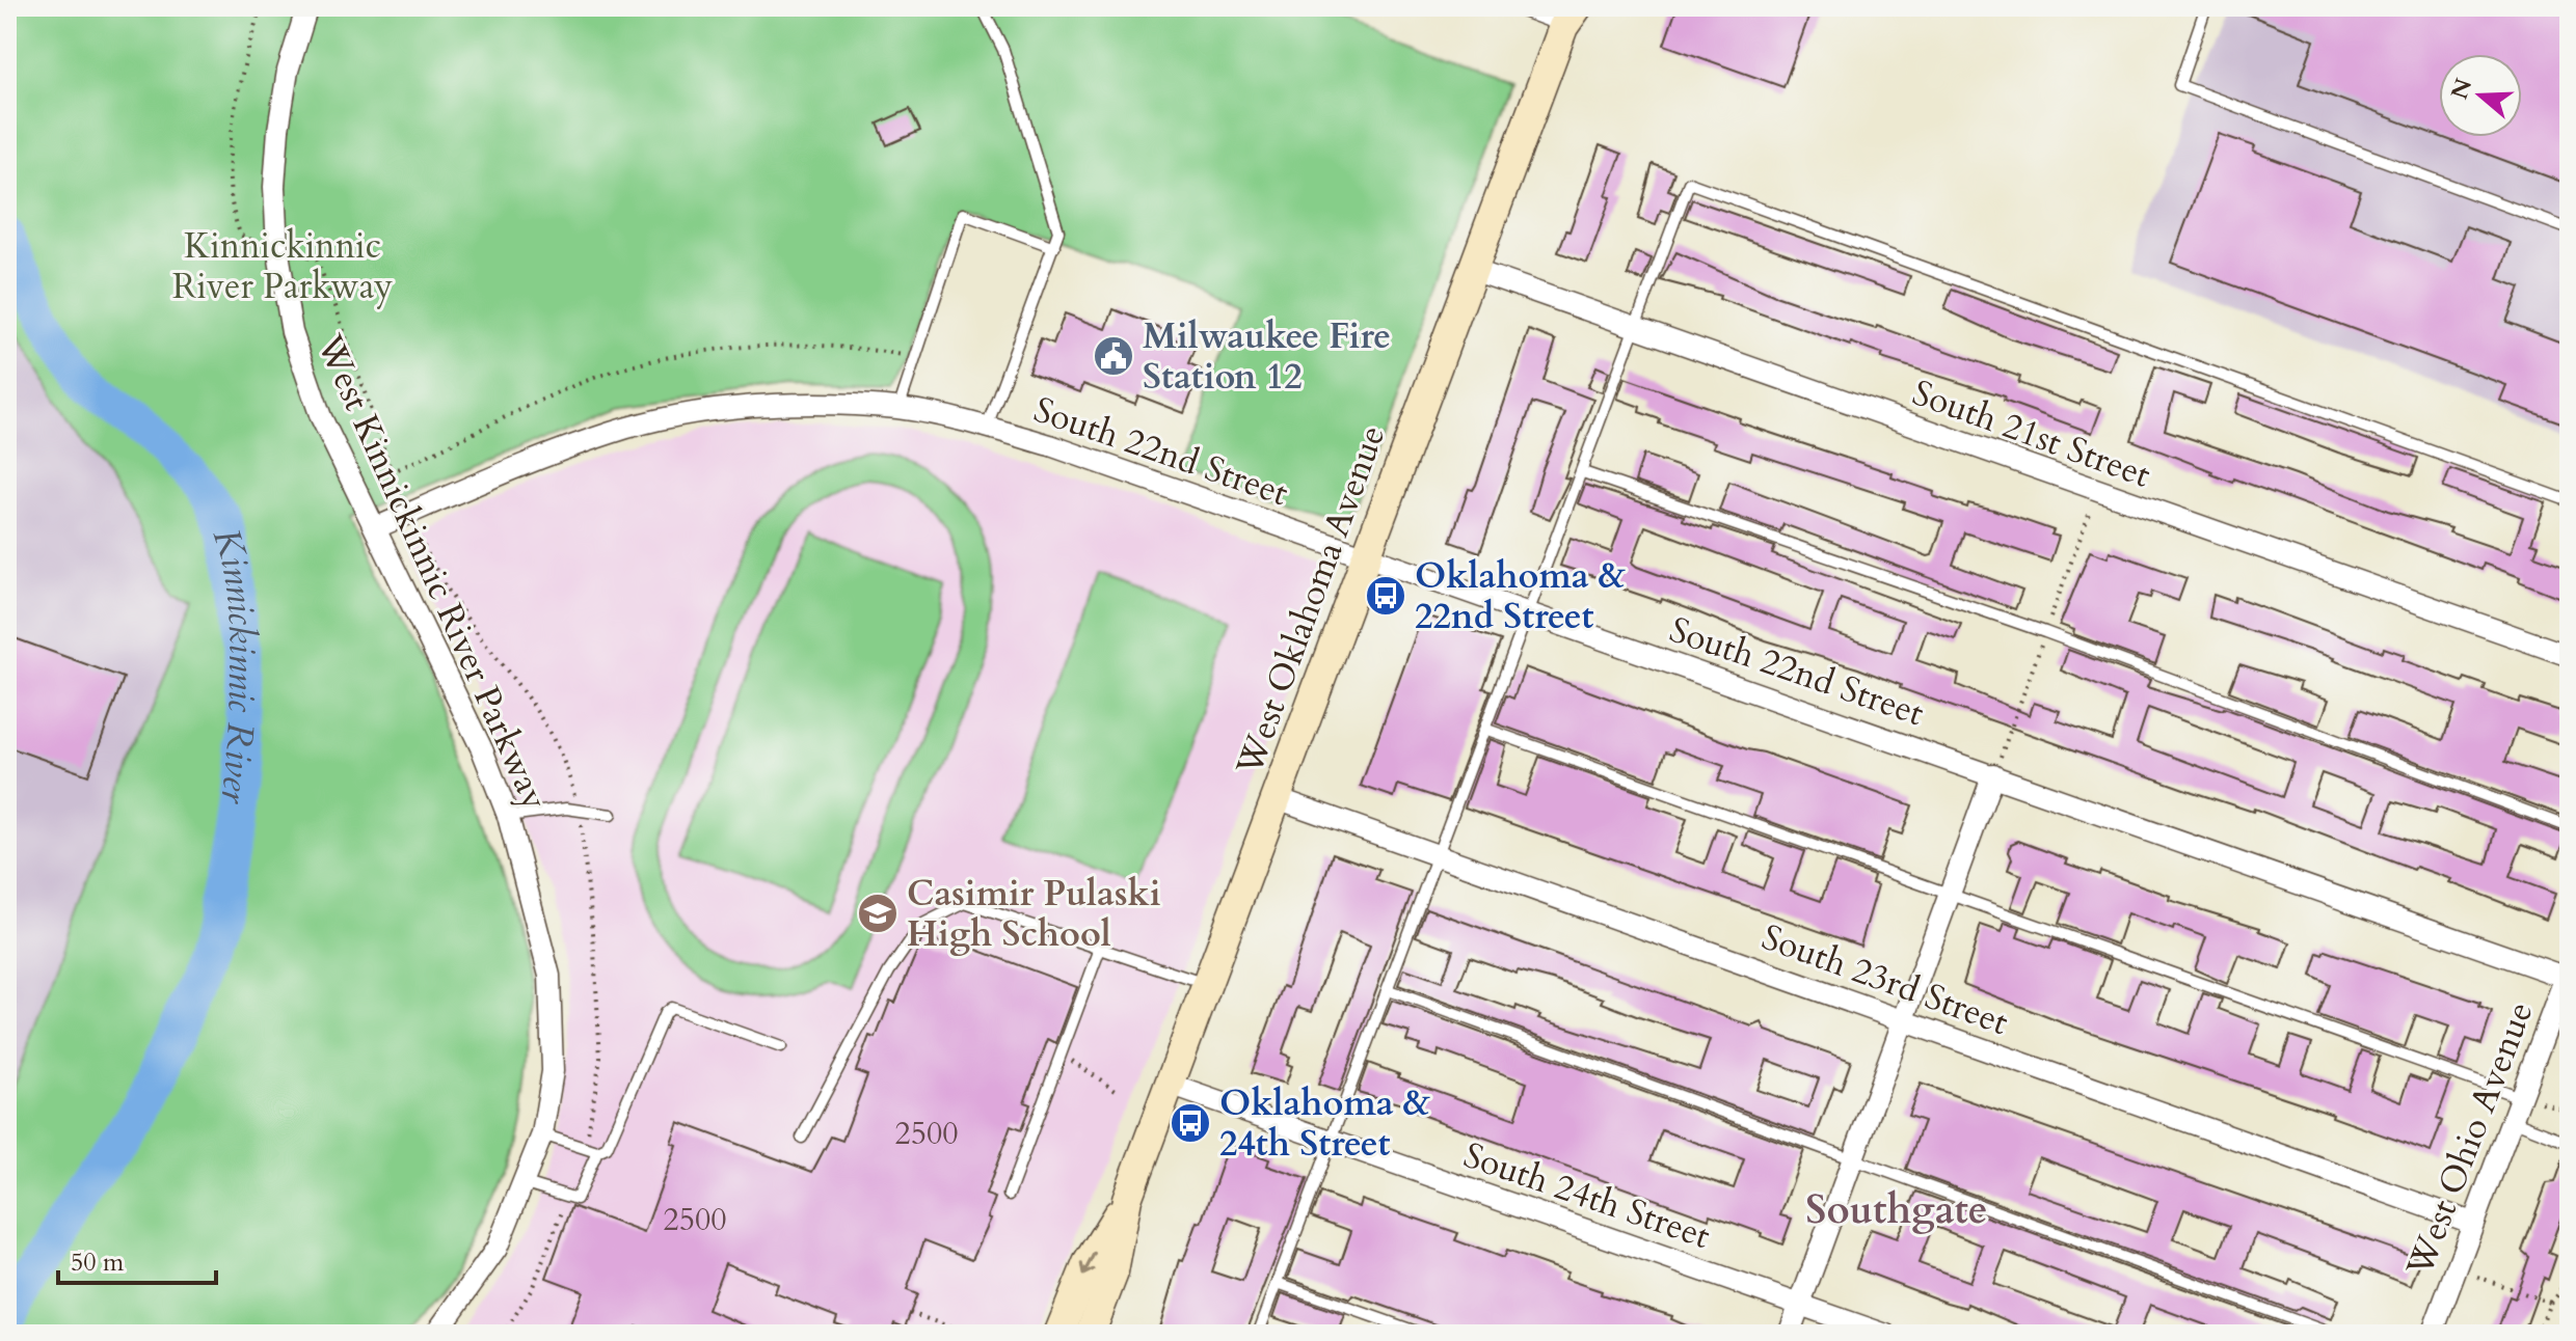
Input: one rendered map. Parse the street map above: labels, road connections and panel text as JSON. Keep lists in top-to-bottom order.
{
  "streets": {
    "main road": ["West Oklahoma Avenue"],
    "street": [
      "South 21st Street",
      "South 22nd Street",
      "West Kinnickinnic River Parkway",
      "South 23rd Street",
      "West Ohio Avenue",
      "South 24th Street"
    ]
  },
  "crossings": [
    ["South 21st Street", "West Oklahoma Avenue"],
    ["South 22nd Street", "West Kinnickinnic River Parkway"],
    ["South 22nd Street", "West Oklahoma Avenue"],
    ["South 22nd Street", "West Ohio Avenue"],
    ["West Oklahoma Avenue", "South 23rd Street"],
    ["West Oklahoma Avenue", "South 24th Street"],
    ["South 23rd Street", "West Ohio Avenue"]
  ],
  "districts": ["Southgate"],
  "water": ["Kinnickinnic River"],
  "parks": ["Kinnickinnic River Parkway"],
  "places": {
    "public building": ["Milwaukee Fire Station 12"],
    "bus stop": ["Oklahoma & 22nd Street", "Oklahoma & 24th Street"],
    "school or university": ["Casimir Pulaski High School"]
  },
  "house_numbers": ["2500", "2500"],
  "scale_bar": "50 m",
  "north": "left"
}
